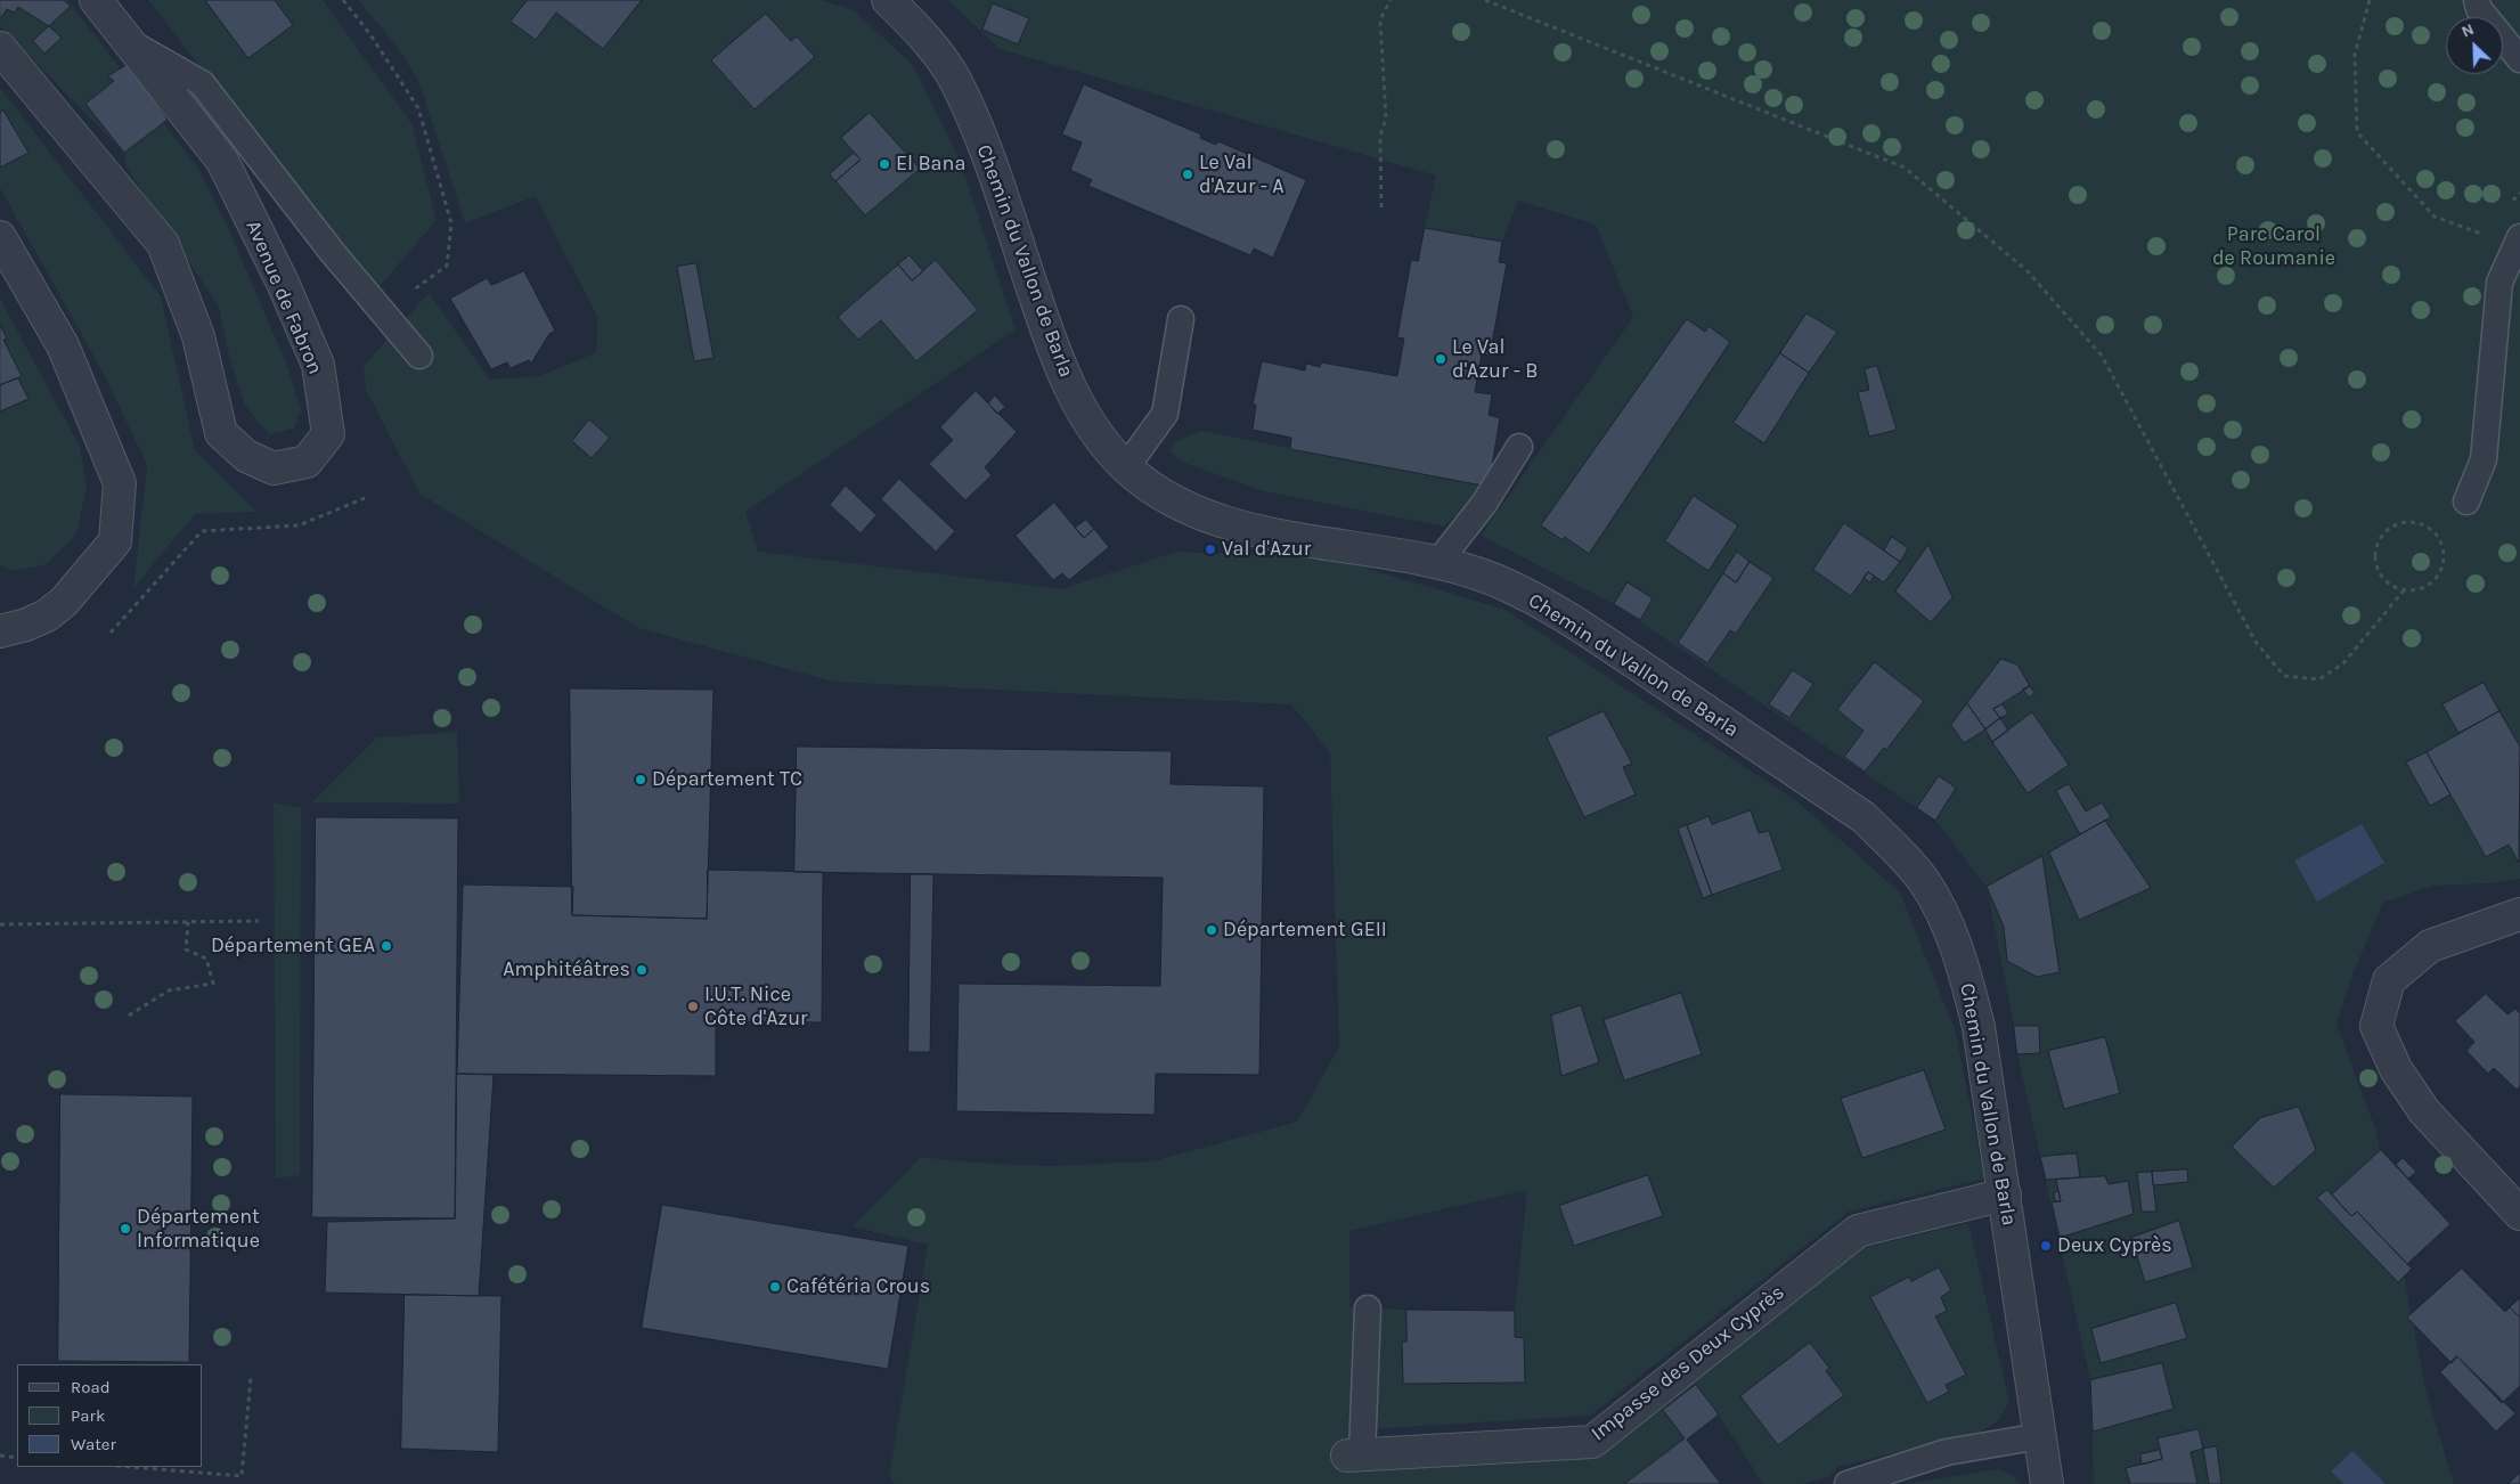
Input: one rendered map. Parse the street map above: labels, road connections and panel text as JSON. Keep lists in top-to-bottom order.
{
  "streets": {
    "street": ["Chemin du Vallon de Barla", "Avenue de Fabron", "Impasse des Deux Cyprès"]
  },
  "crossings": [
    ["Chemin du Vallon de Barla", "Impasse des Deux Cyprès"]
  ],
  "parks": ["Parc Carol de Roumanie"],
  "places": [
    "El Bana",
    "Le Val d'Azur - A",
    "Le Val d'Azur - B",
    "Val d'Azur",
    "Département TC",
    "Département GEII",
    "Département GEA",
    "Amphitéâtres",
    "I.U.T. Nice Côte d'Azur",
    "Département Informatique",
    "Deux Cyprès",
    "Cafétéria Crous"
  ],
  "legend": ["Road", "Park", "Water"],
  "north": "top left"
}
